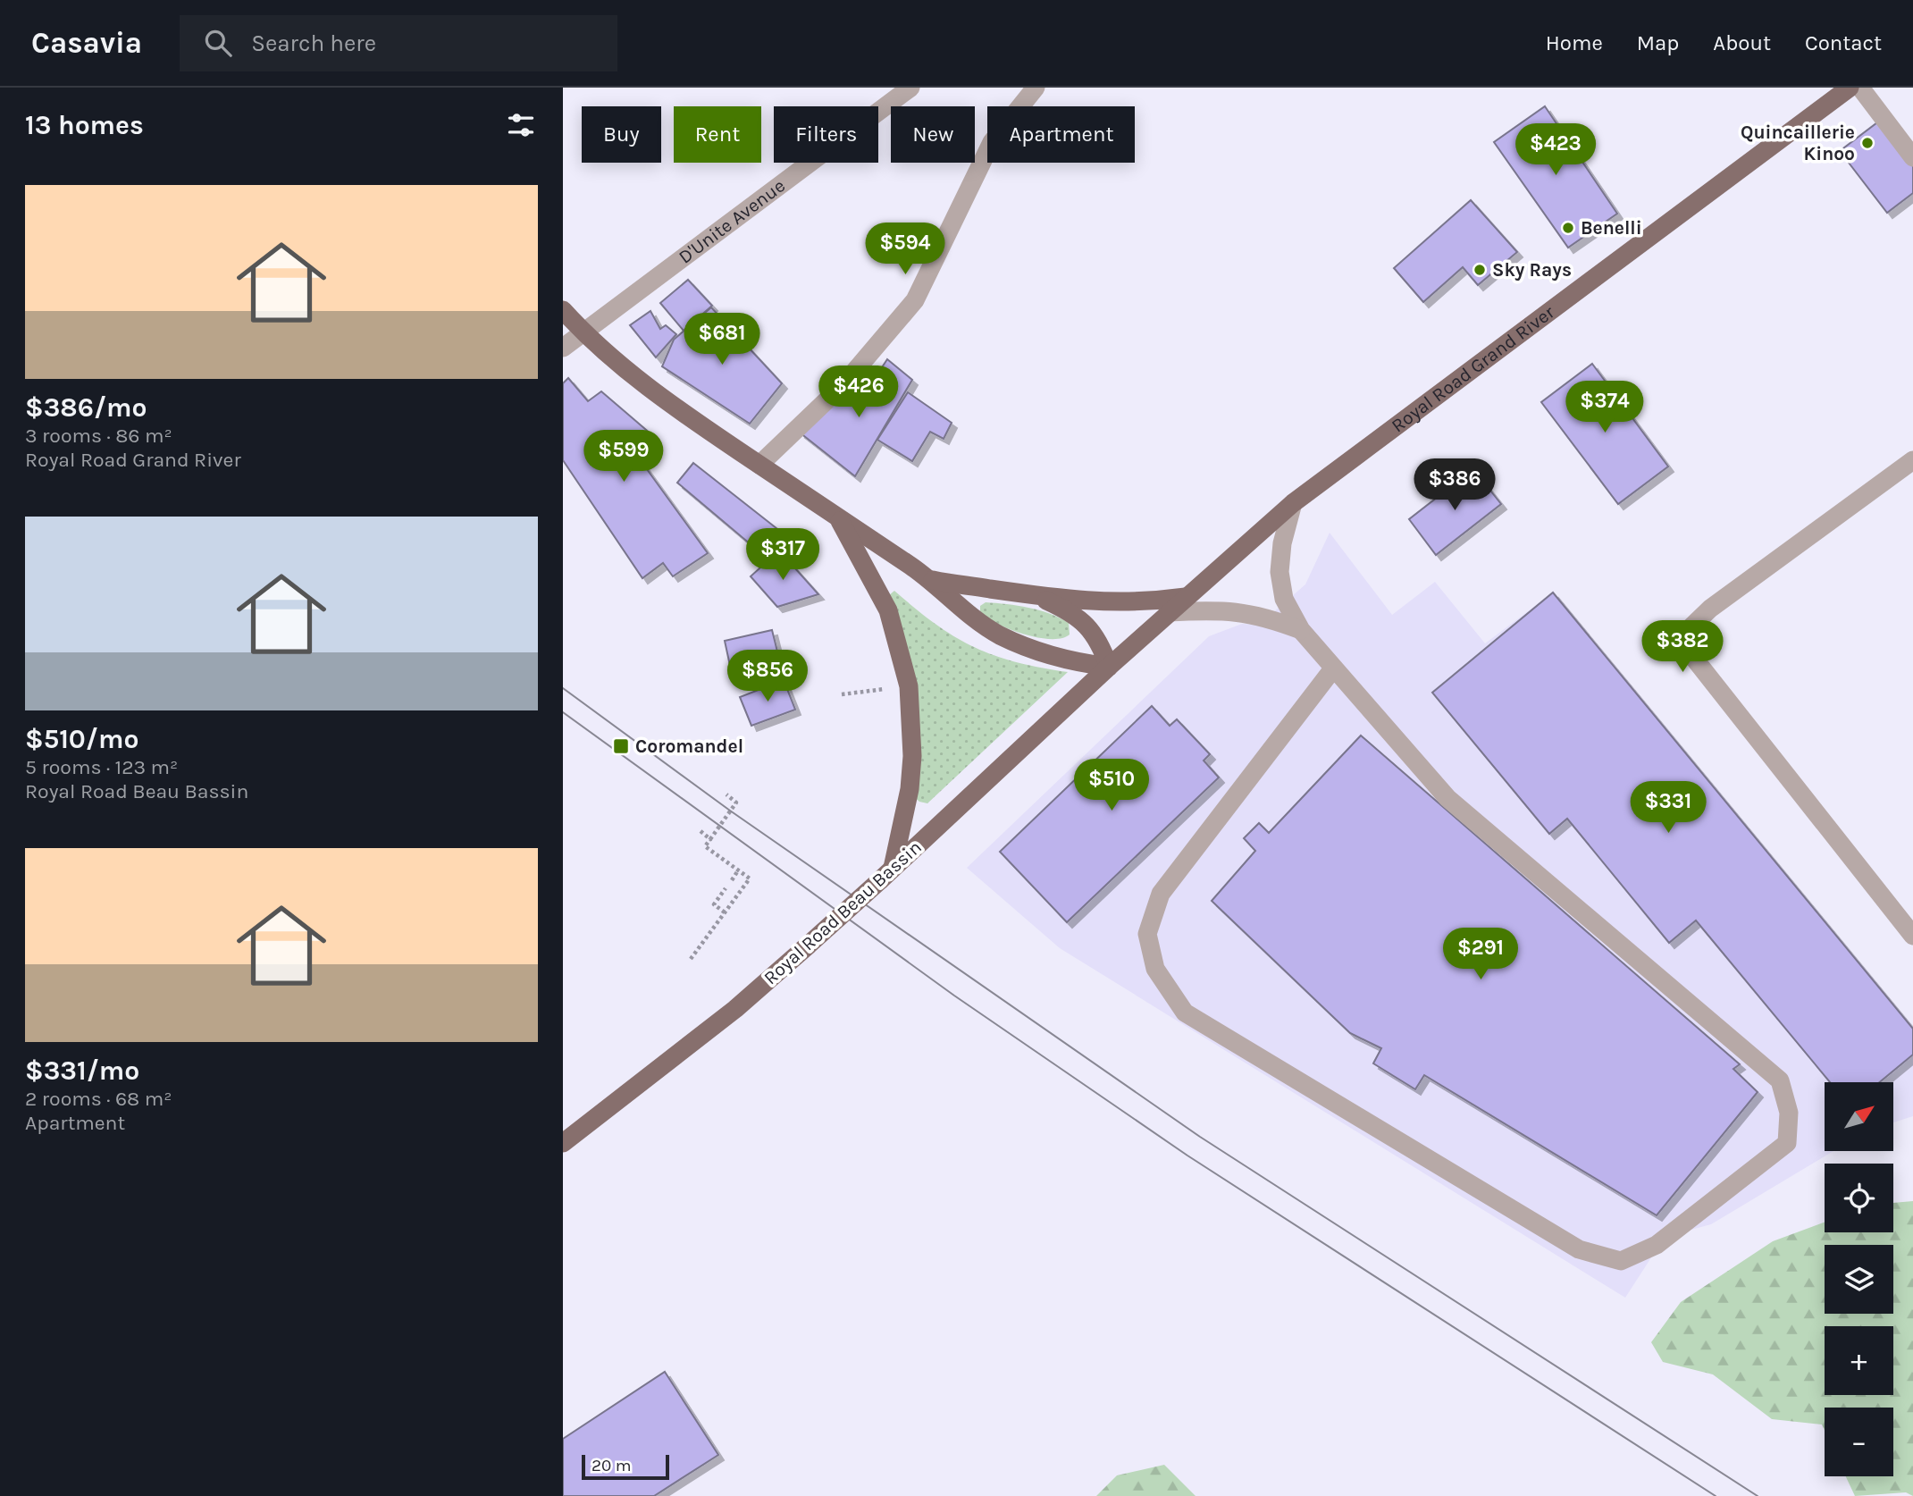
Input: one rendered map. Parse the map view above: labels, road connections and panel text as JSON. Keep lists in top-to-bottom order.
{
  "streets": {
    "main road": ["Royal Road Grand River", "Royal Road Beau Bassin"],
    "street": ["D'Unite Avenue"]
  },
  "crossings": [
    ["Royal Road Grand River", "Royal Road Beau Bassin"]
  ],
  "places": {
    "other": ["Quincaillerie Kinoo", "Benelli", "Sky Rays"],
    "transit": ["Coromandel"]
  },
  "scale_bar": "20 m",
  "north": "top right",
  "page": {
    "header": "Casavia",
    "search": "Search here",
    "nav": [
      "Home",
      "Map",
      "About",
      "Contact"
    ],
    "heading": "13 homes",
    "chip": [
      "Buy",
      "Rent",
      "Filters",
      "New",
      "Apartment"
    ],
    "price": [
      "$423",
      "$594",
      "$681",
      "$426",
      "$374",
      "$599",
      "$386",
      "$317",
      "$382",
      "$856",
      "$510",
      "$331",
      "$291"
    ],
    "list": [
      {
        "name": "$386/mo",
        "note": "3 rooms · 86 m² · Royal Road Grand River"
      },
      {
        "name": "$510/mo",
        "note": "5 rooms · 123 m² · Royal Road Beau Bassin"
      },
      {
        "name": "$331/mo",
        "note": "2 rooms · 68 m² · Apartment"
      }
    ],
    "map_buttons": ["+", "−"],
    "scale": "20 m"
  }
}
